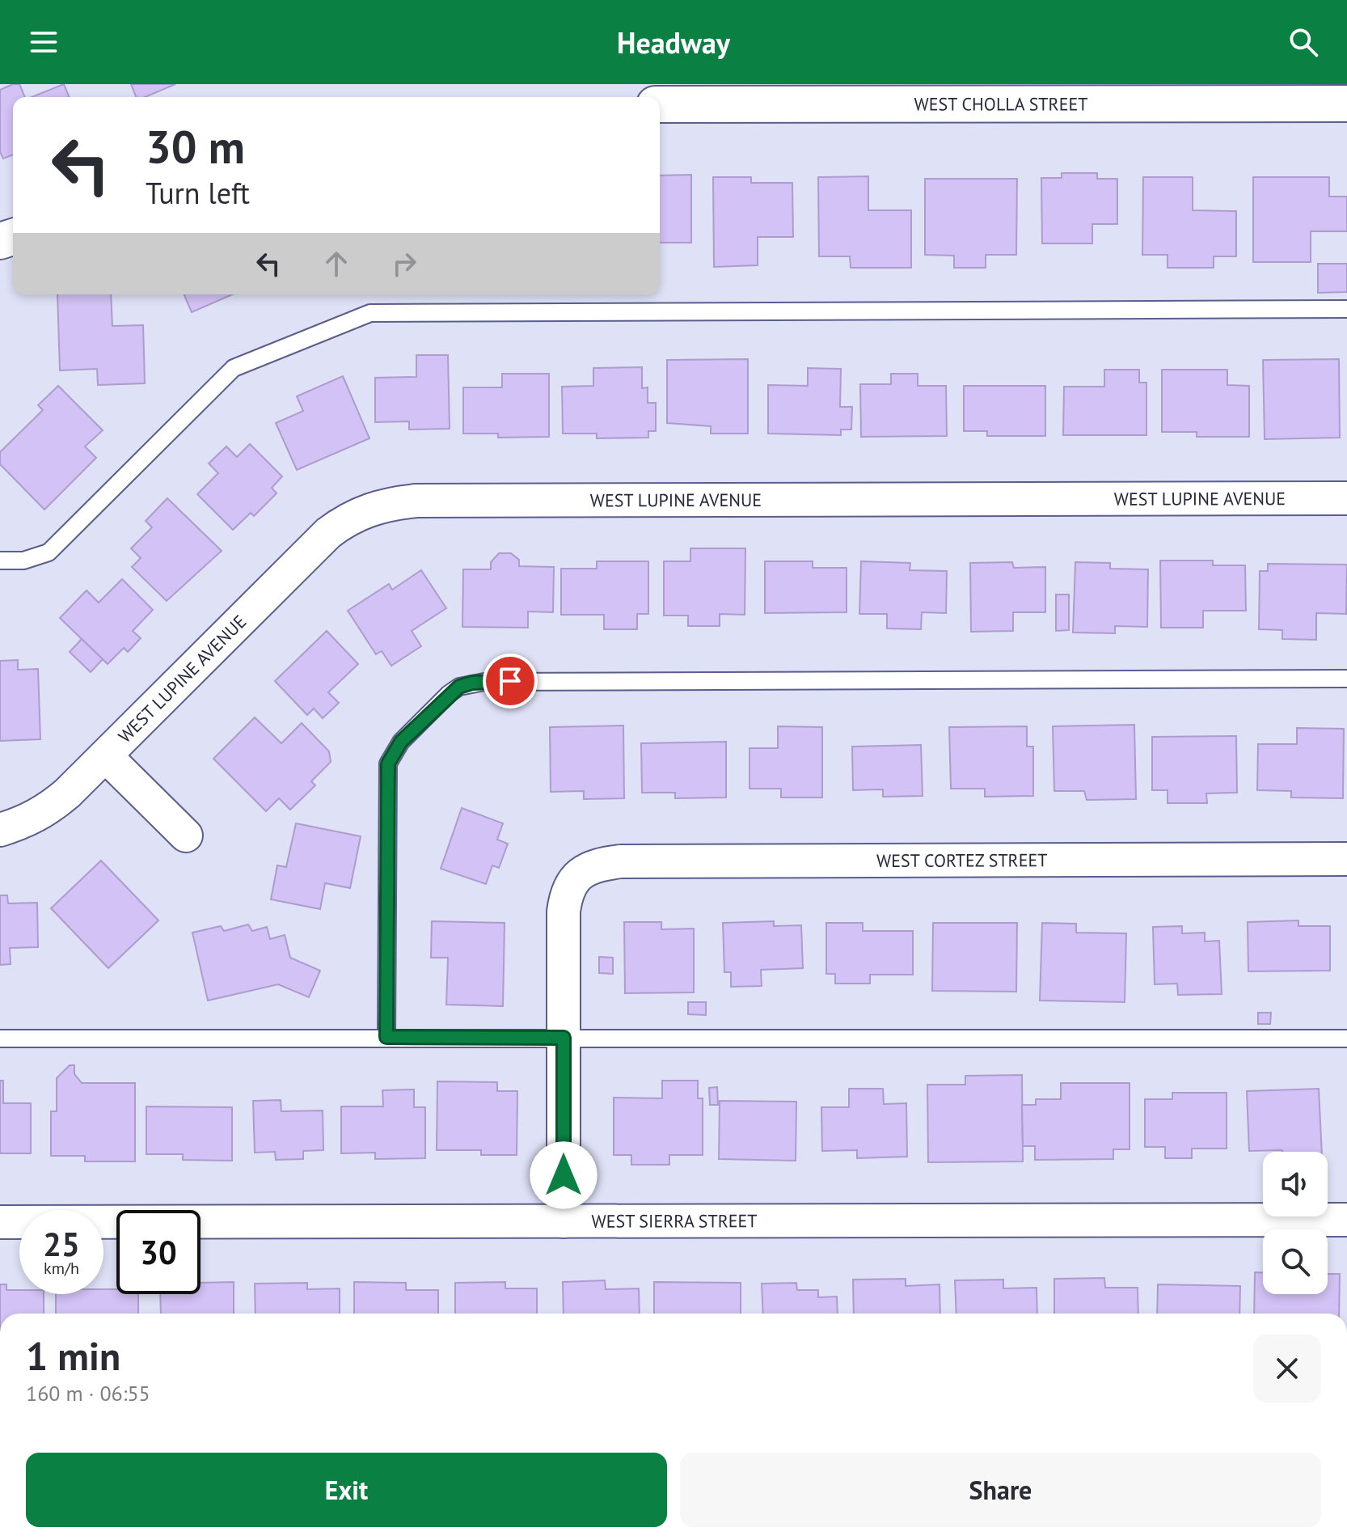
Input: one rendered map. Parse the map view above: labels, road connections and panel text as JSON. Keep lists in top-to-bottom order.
{
  "streets": {
    "street": [
      "WEST CHOLLA STREET",
      "WEST LUPINE AVENUE",
      "WEST CORTEZ STREET",
      "WEST SIERRA STREET"
    ]
  },
  "page": {
    "header": "Headway",
    "turn": ["30 m", "Turn left"],
    "speed": "25 km/h",
    "limit": "30",
    "heading": ["1 min", "160 m · 06:55"],
    "buttons": ["Exit", "Share"]
  }
}
